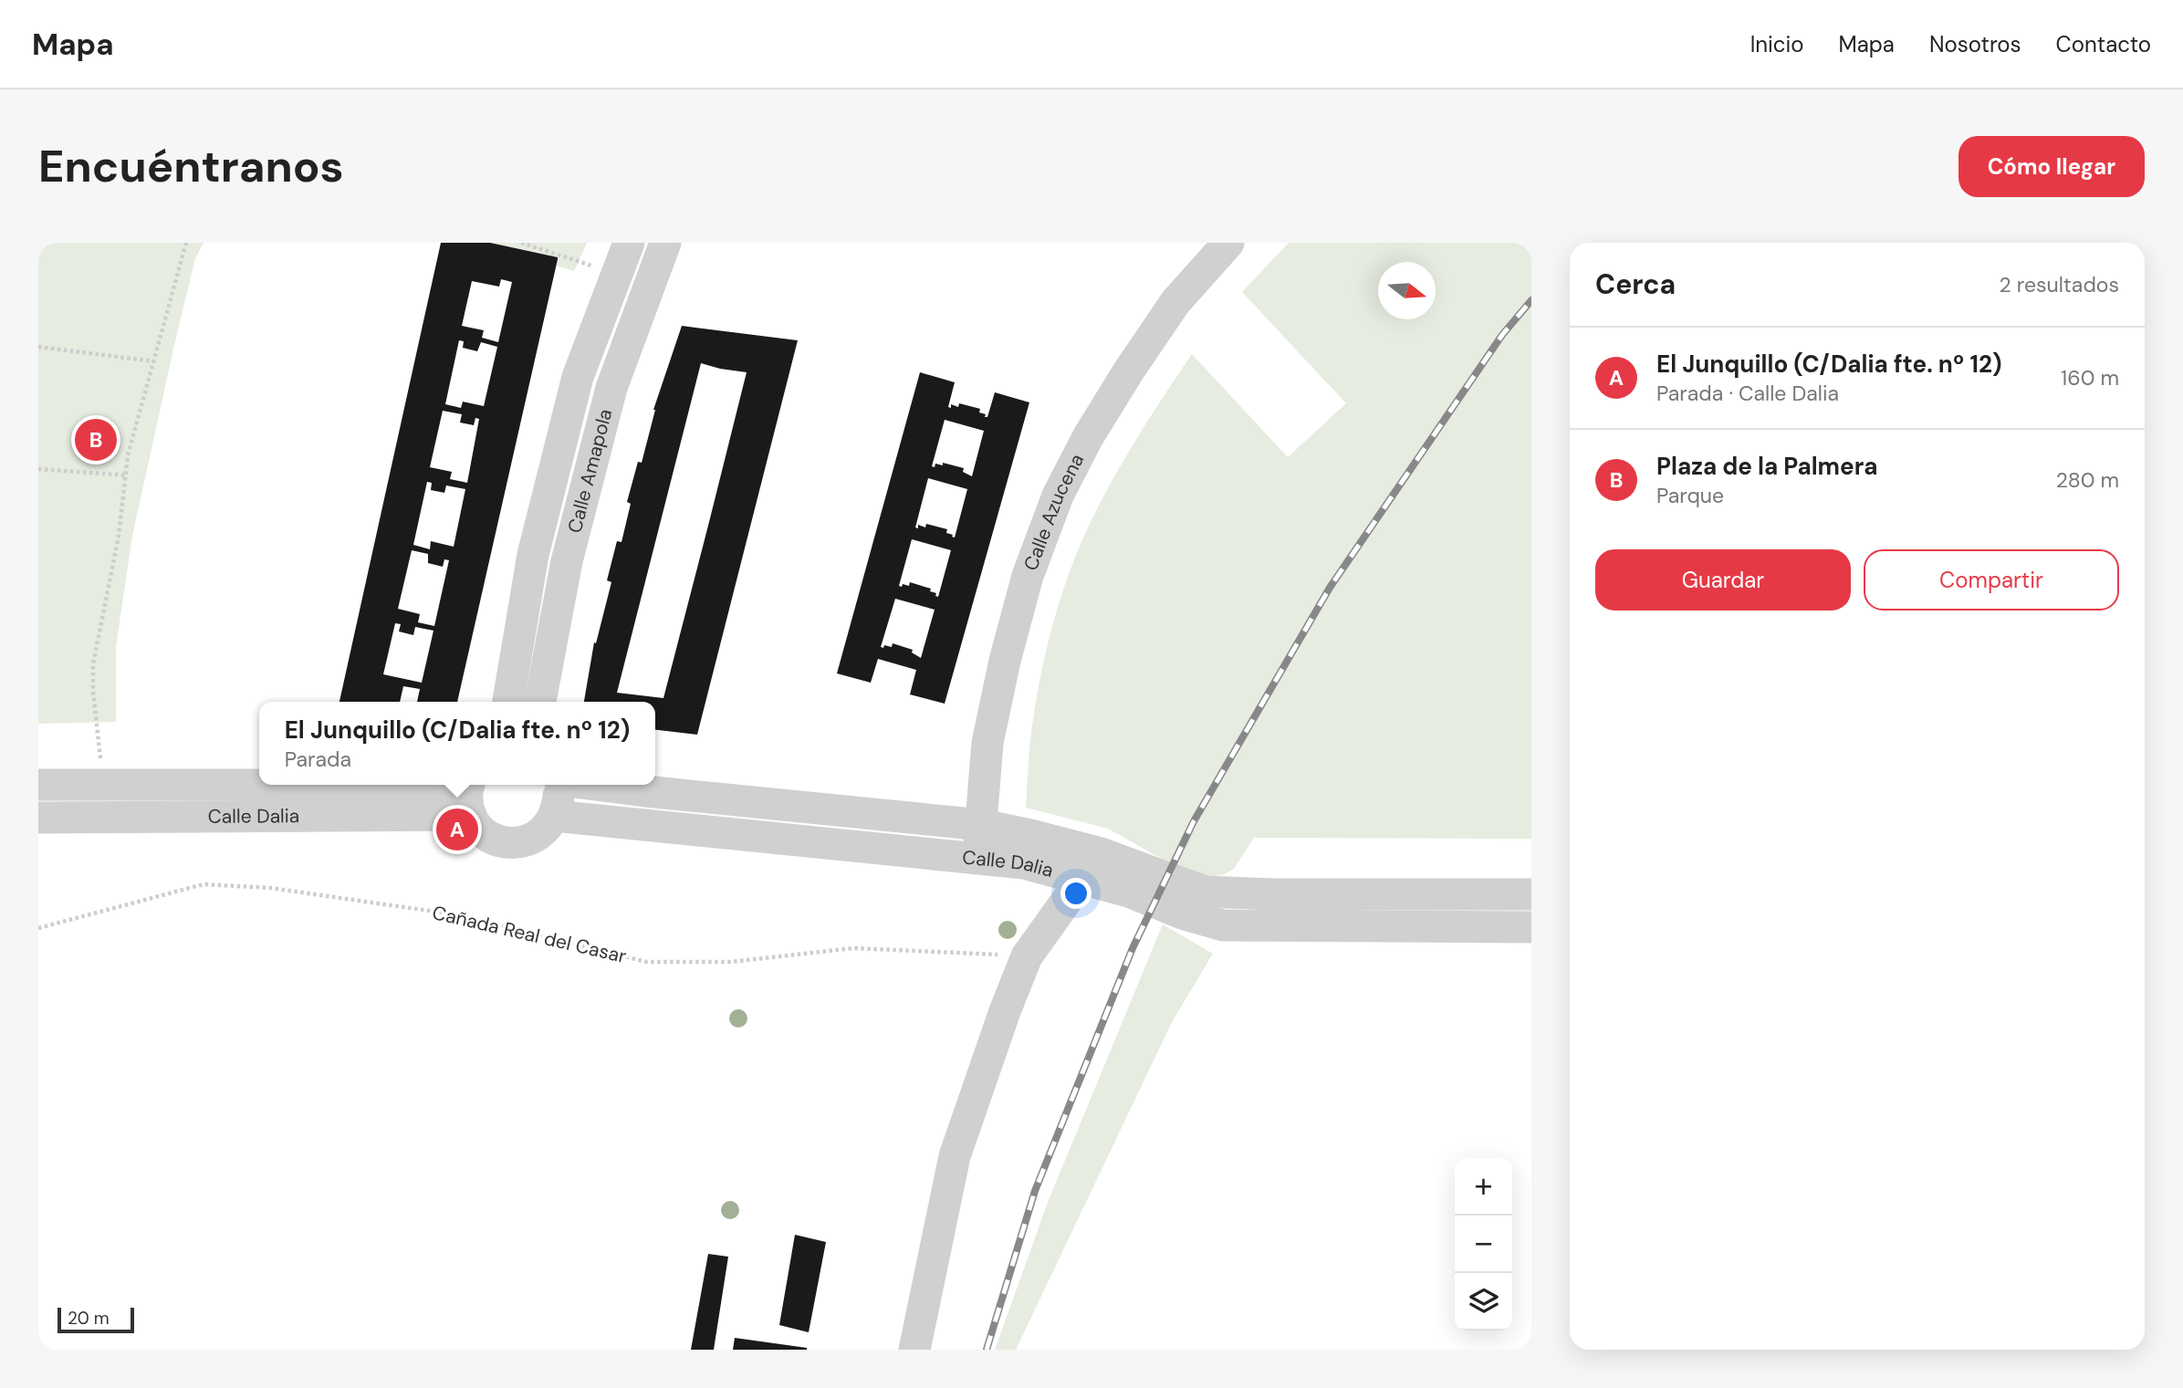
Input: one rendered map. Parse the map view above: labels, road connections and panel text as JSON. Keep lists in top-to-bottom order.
{
  "streets": {
    "street": ["Calle Amapola", "Calle Azucena", "Calle Dalia"],
    "path": ["Cañada Real del Casar"]
  },
  "crossings": [
    ["Calle Azucena", "Calle Dalia"]
  ],
  "scale_bar": "20 m",
  "north": "right",
  "page": {
    "header": "Mapa",
    "nav": [
      "Inicio",
      "Mapa",
      "Nosotros",
      "Contacto"
    ],
    "buttons": [
      "Cómo llegar",
      ["Guardar", "Compartir"]
    ],
    "title": "Encuéntranos",
    "heading": ["Cerca", "2 resultados"],
    "list": [
      {
        "mark": "A",
        "name": "El Junquillo (C/Dalia fte. nº 12)",
        "note": "Parada · Calle Dalia",
        "value": "160 m"
      },
      {
        "mark": "B",
        "name": "Plaza de la Palmera",
        "note": "Parque",
        "value": "280 m"
      }
    ],
    "pins": ["B", "A"],
    "popup": ["El Junquillo (C/Dalia fte. nº 12)", "Parada"],
    "map_buttons": ["+", "−"],
    "scale": "20 m"
  }
}
